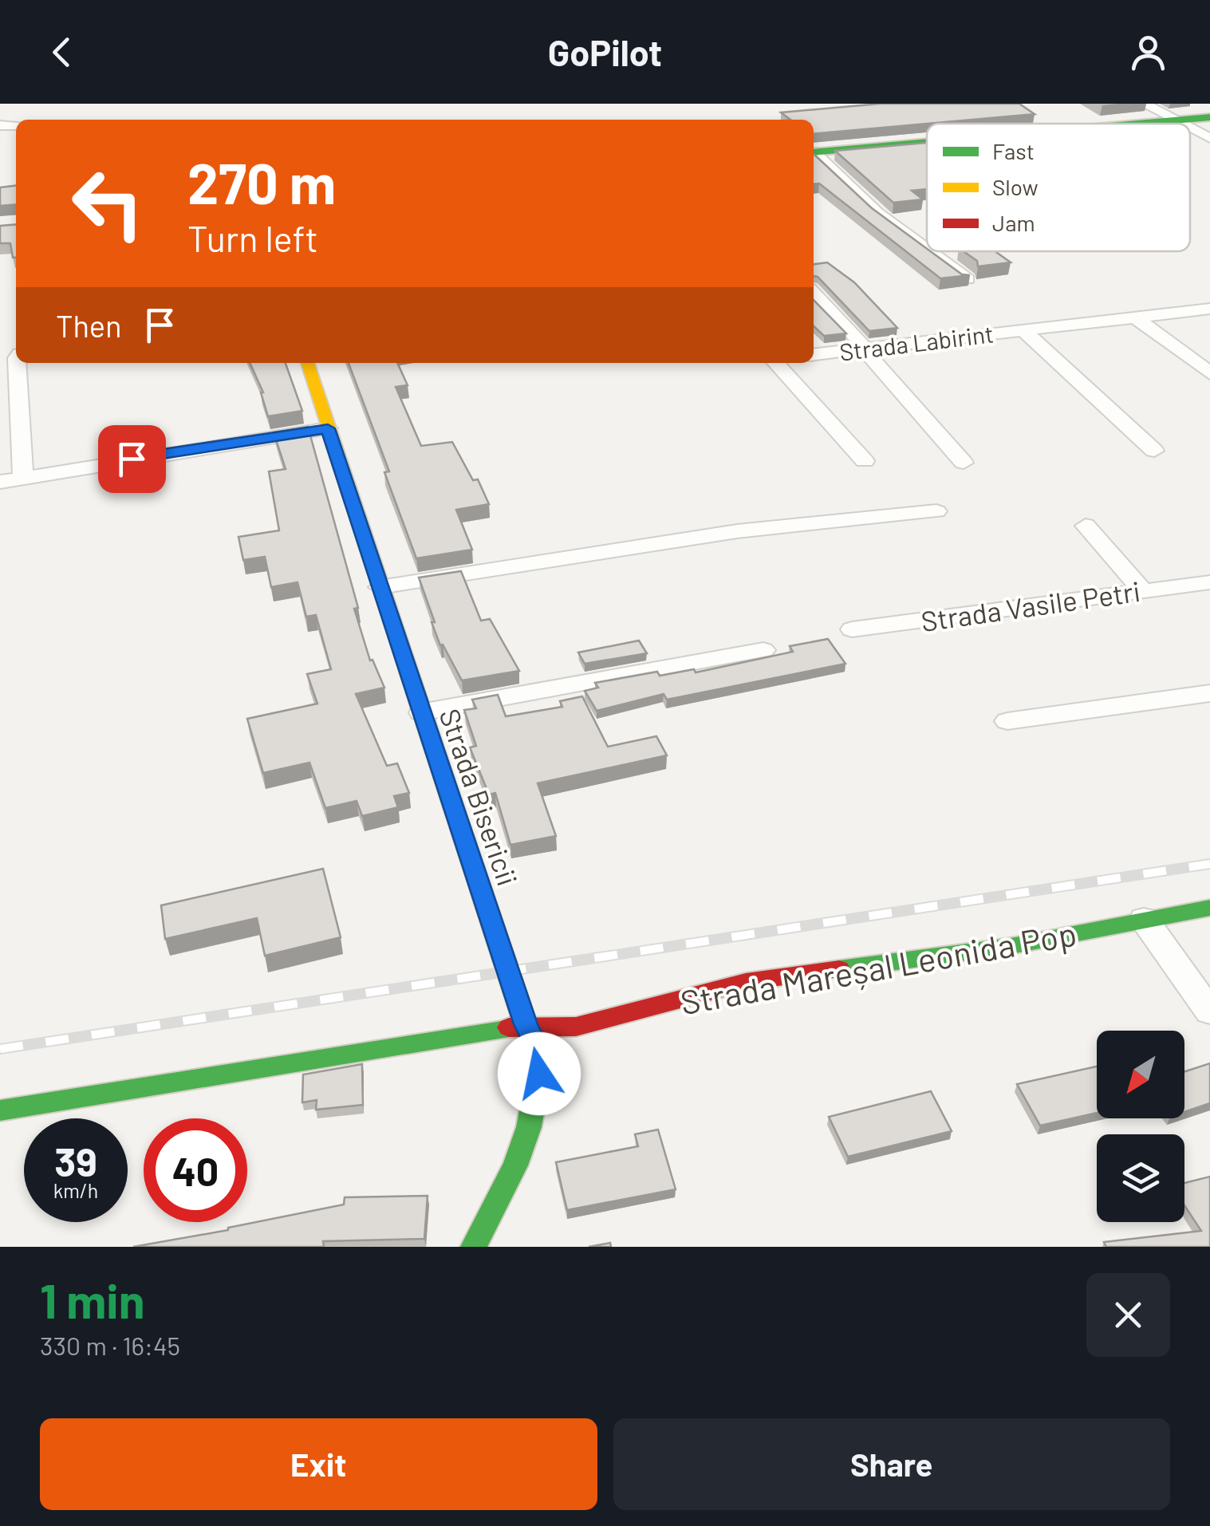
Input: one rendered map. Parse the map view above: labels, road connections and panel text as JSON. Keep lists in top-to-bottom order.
{
  "streets": {
    "main road": ["Strada Bisericii", "Strada Mareșal Leonida Pop"],
    "street": ["Strada Labirint", "Strada Vasile Petri"]
  },
  "crossings": [
    ["Strada Bisericii", "Strada Mareșal Leonida Pop"]
  ],
  "legend": ["Fast", "Slow", "Jam"],
  "north": "bottom left",
  "page": {
    "header": "GoPilot",
    "turn": ["270 m", "Turn left"],
    "then": "Then",
    "speed": "39 km/h",
    "limit": "40",
    "heading": ["1 min", "330 m · 16:45"],
    "buttons": ["Exit", "Share"]
  }
}
